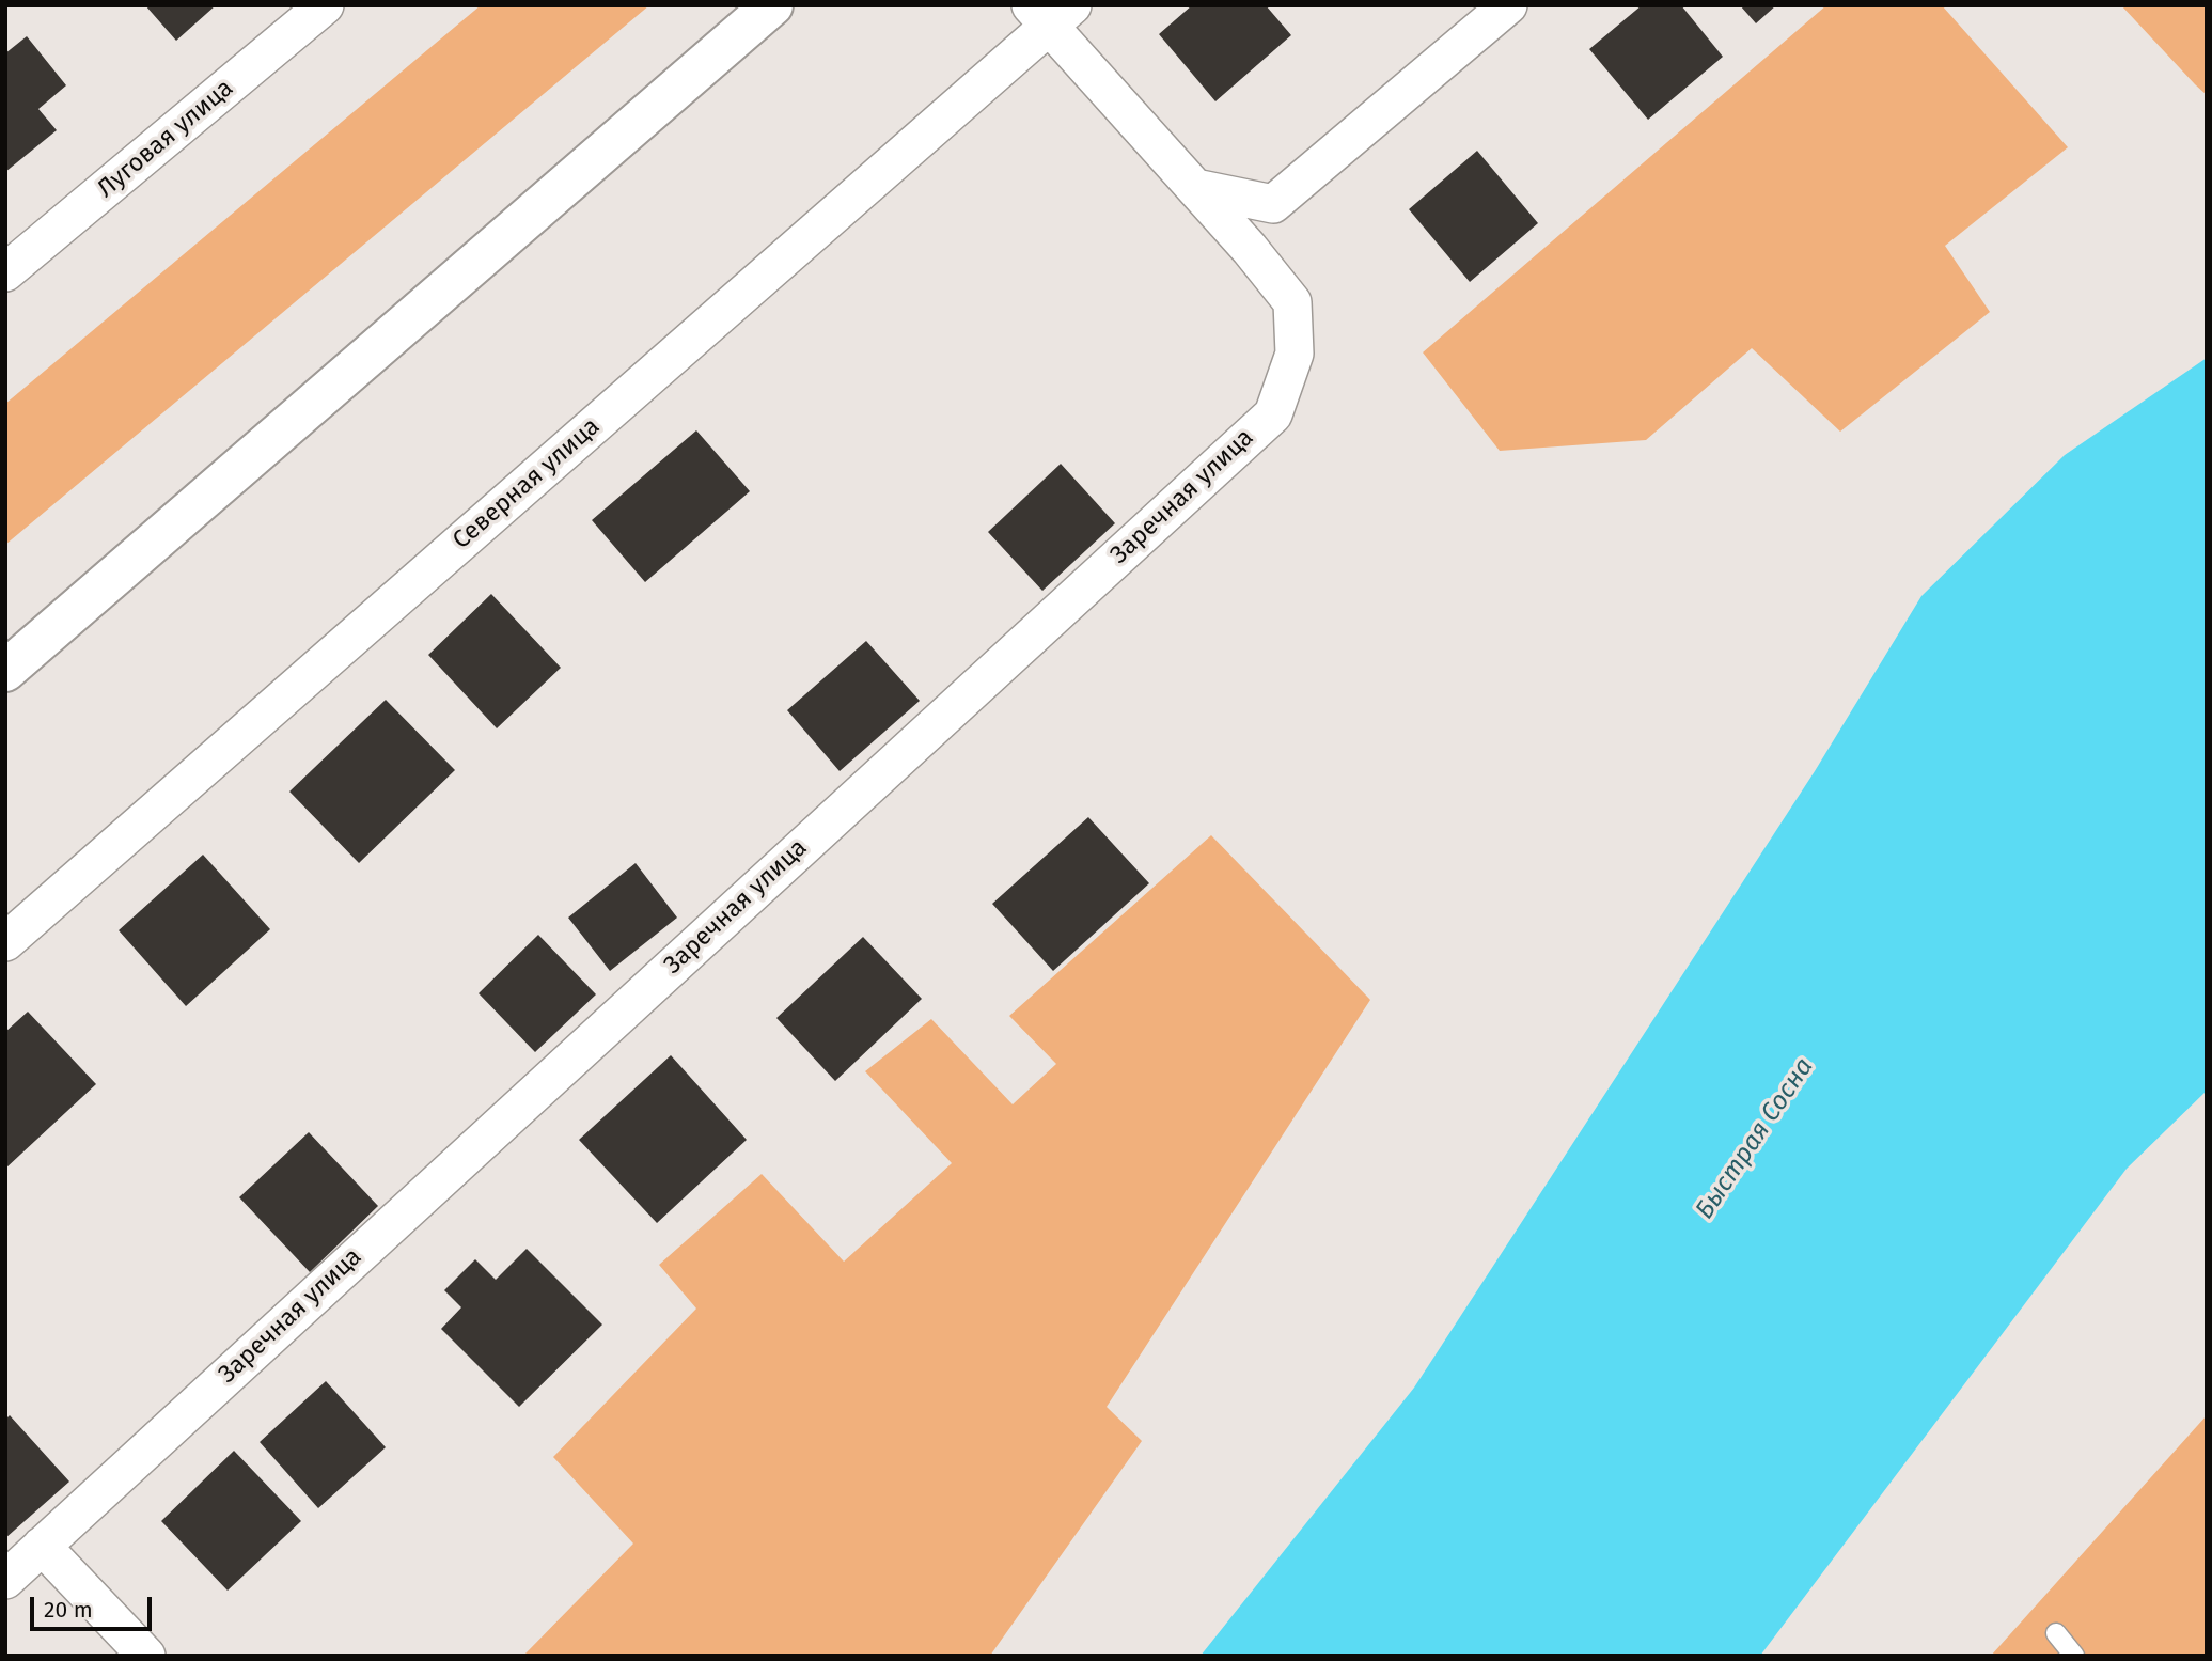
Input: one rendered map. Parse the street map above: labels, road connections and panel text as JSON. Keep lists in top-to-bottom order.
{
  "streets": {
    "street": ["Луговая улица", "Северная улица", "Заречная улица"]
  },
  "crossings": [
    ["Северная улица", "Заречная улица"]
  ],
  "water": ["Быстрая Сосна"],
  "scale_bar": "20 m"
}
